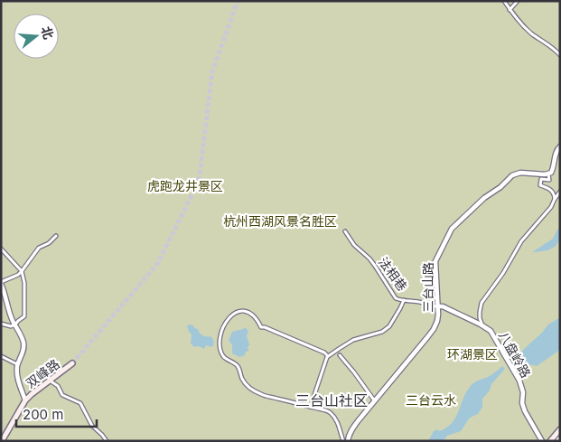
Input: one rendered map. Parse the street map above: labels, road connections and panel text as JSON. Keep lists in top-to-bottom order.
{
  "streets": {
    "main road": ["双峰路"],
    "street": ["法相巷", "三台山路", "八盘岭路"]
  },
  "crossings": [
    ["法相巷", "三台山路"],
    ["法相巷", "八盘岭路"],
    ["三台山路", "八盘岭路"]
  ],
  "districts": ["三台山社区"],
  "parks": [
    "虎跑龙井景区",
    "杭州西湖风景名胜区",
    "环湖景区",
    "三台云水"
  ],
  "scale_bar": "200 m",
  "north": "right"
}
